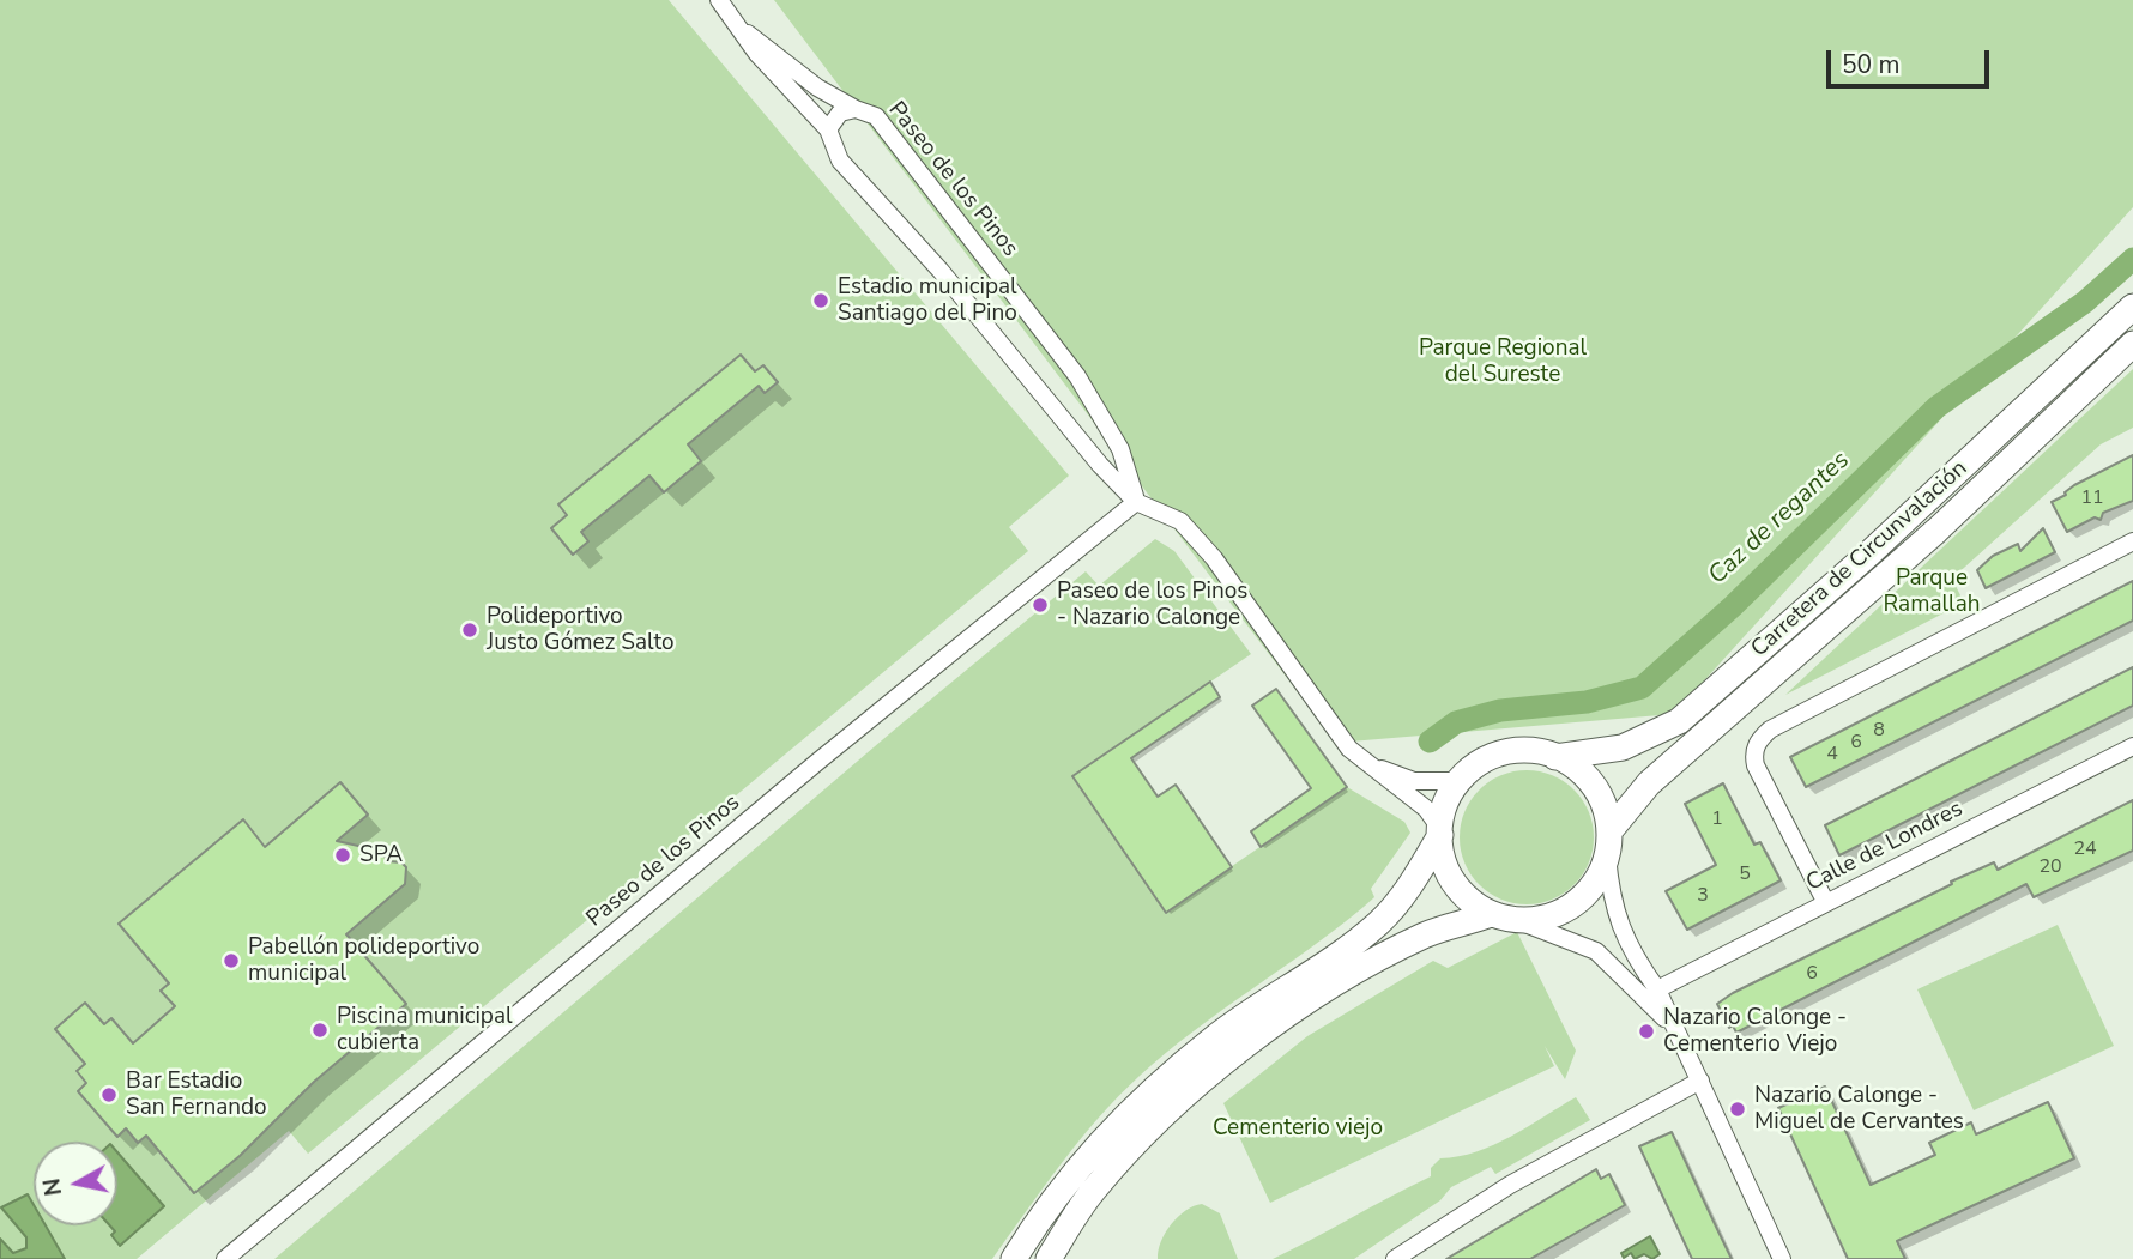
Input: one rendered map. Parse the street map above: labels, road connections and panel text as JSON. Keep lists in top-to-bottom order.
{
  "streets": {
    "main road": ["Carretera de Circunvalación"],
    "street": ["Paseo de los Pinos", "Calle de Londres"]
  },
  "crossings": [
    ["Paseo de los Pinos", "Carretera de Circunvalación"]
  ],
  "water": ["Caz de regantes"],
  "parks": ["Parque Regional del Sureste", "Parque Ramallah", "Cementerio viejo"],
  "places": [
    "Estadio municipal Santiago del Pino",
    "Paseo de los Pinos - Nazario Calonge",
    "Polideportivo Justo Gómez Salto",
    "SPA",
    "Pabellón polideportivo municipal",
    "Piscina municipal cubierta",
    "Nazario Calonge - Cementerio Viejo",
    "Bar Estadio San Fernando",
    "Nazario Calonge - Miguel de Cervantes"
  ],
  "house_numbers": [
    "11",
    "8",
    "6",
    "4",
    "1",
    "24",
    "20",
    "5",
    "3",
    "6"
  ],
  "scale_bar": "50 m",
  "north": "left"
}
